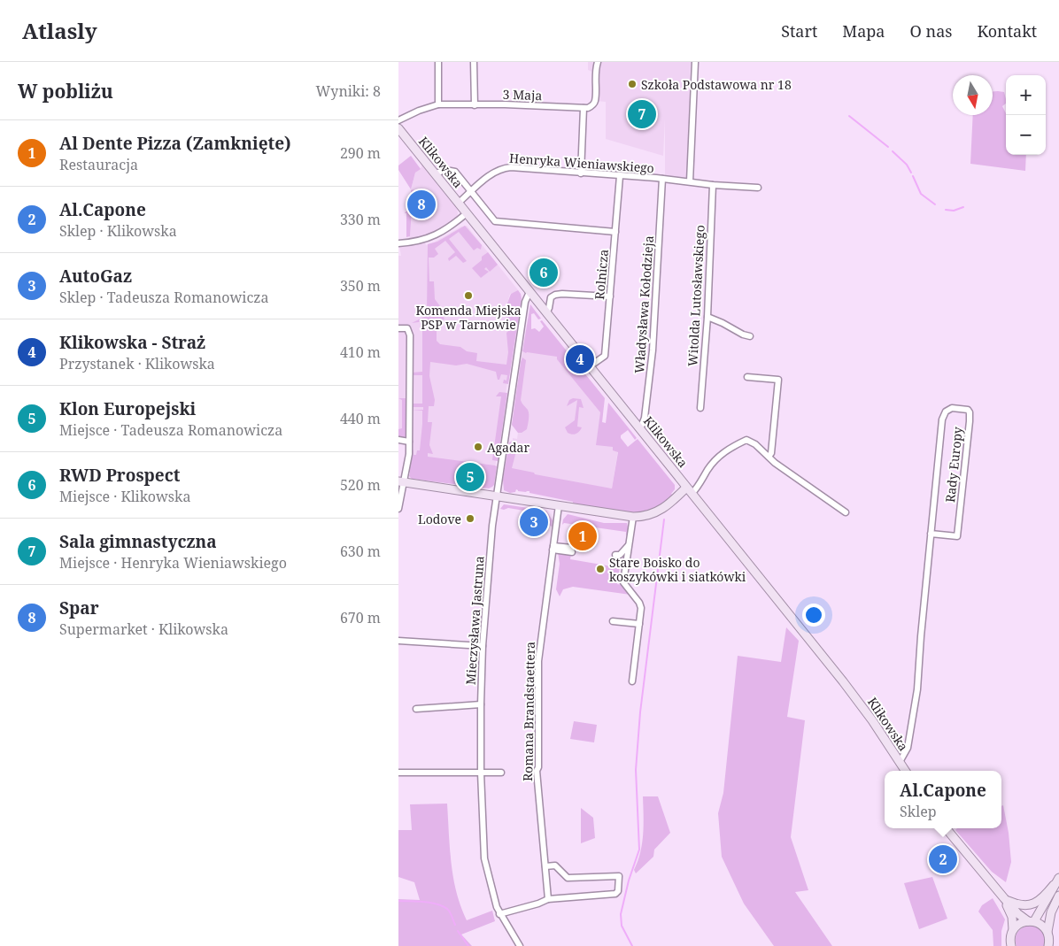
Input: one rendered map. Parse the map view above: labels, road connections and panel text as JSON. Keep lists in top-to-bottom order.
{
  "streets": {
    "street": [
      "3 Maja",
      "Klikowska",
      "Henryka Wieniawskiego",
      "Rolnicza",
      "Witolda Lutosławskiego",
      "Władysława Kołodzieja",
      "Rady Europy",
      "Mieczysława Jastruna",
      "Romana Brandstaettera"
    ]
  },
  "crossings": [
    ["Klikowska", "Henryka Wieniawskiego"],
    ["Klikowska", "Rolnicza"],
    ["Klikowska", "Władysława Kołodzieja"],
    ["Klikowska", "Rady Europy"],
    ["Klikowska", "Mieczysława Jastruna"],
    ["Henryka Wieniawskiego", "Rolnicza"],
    ["Henryka Wieniawskiego", "Witolda Lutosławskiego"],
    ["Henryka Wieniawskiego", "Władysława Kołodzieja"]
  ],
  "places": [
    "Szkoła Podstawowa nr 18",
    "Komenda Miejska PSP w Tarnowie",
    "Agadar",
    "Lodove",
    "Stare Boisko do koszykówki i siatkówki"
  ],
  "north": "bottom",
  "page": {
    "header": "Atlasly",
    "nav": [
      "Start",
      "Mapa",
      "O nas",
      "Kontakt"
    ],
    "heading": ["W pobliżu", "Wyniki: 8"],
    "map_buttons": ["+", "−"],
    "pins": [
      "7",
      "8",
      "6",
      "4",
      "5",
      "3",
      "1",
      "2"
    ],
    "list": [
      {
        "mark": "1",
        "name": "Al Dente Pizza (Zamknięte)",
        "note": "Restauracja",
        "value": "290 m"
      },
      {
        "mark": "2",
        "name": "Al.Capone",
        "note": "Sklep · Klikowska",
        "value": "330 m"
      },
      {
        "mark": "3",
        "name": "AutoGaz",
        "note": "Sklep · Tadeusza Romanowicza",
        "value": "350 m"
      },
      {
        "mark": "4",
        "name": "Klikowska - Straż",
        "note": "Przystanek · Klikowska",
        "value": "410 m"
      },
      {
        "mark": "5",
        "name": "Klon Europejski",
        "note": "Miejsce · Tadeusza Romanowicza",
        "value": "440 m"
      },
      {
        "mark": "6",
        "name": "RWD Prospect",
        "note": "Miejsce · Klikowska",
        "value": "520 m"
      },
      {
        "mark": "7",
        "name": "Sala gimnastyczna",
        "note": "Miejsce · Henryka Wieniawskiego",
        "value": "630 m"
      },
      {
        "mark": "8",
        "name": "Spar",
        "note": "Supermarket · Klikowska",
        "value": "670 m"
      }
    ],
    "popup": ["Al.Capone", "Sklep"]
  }
}
